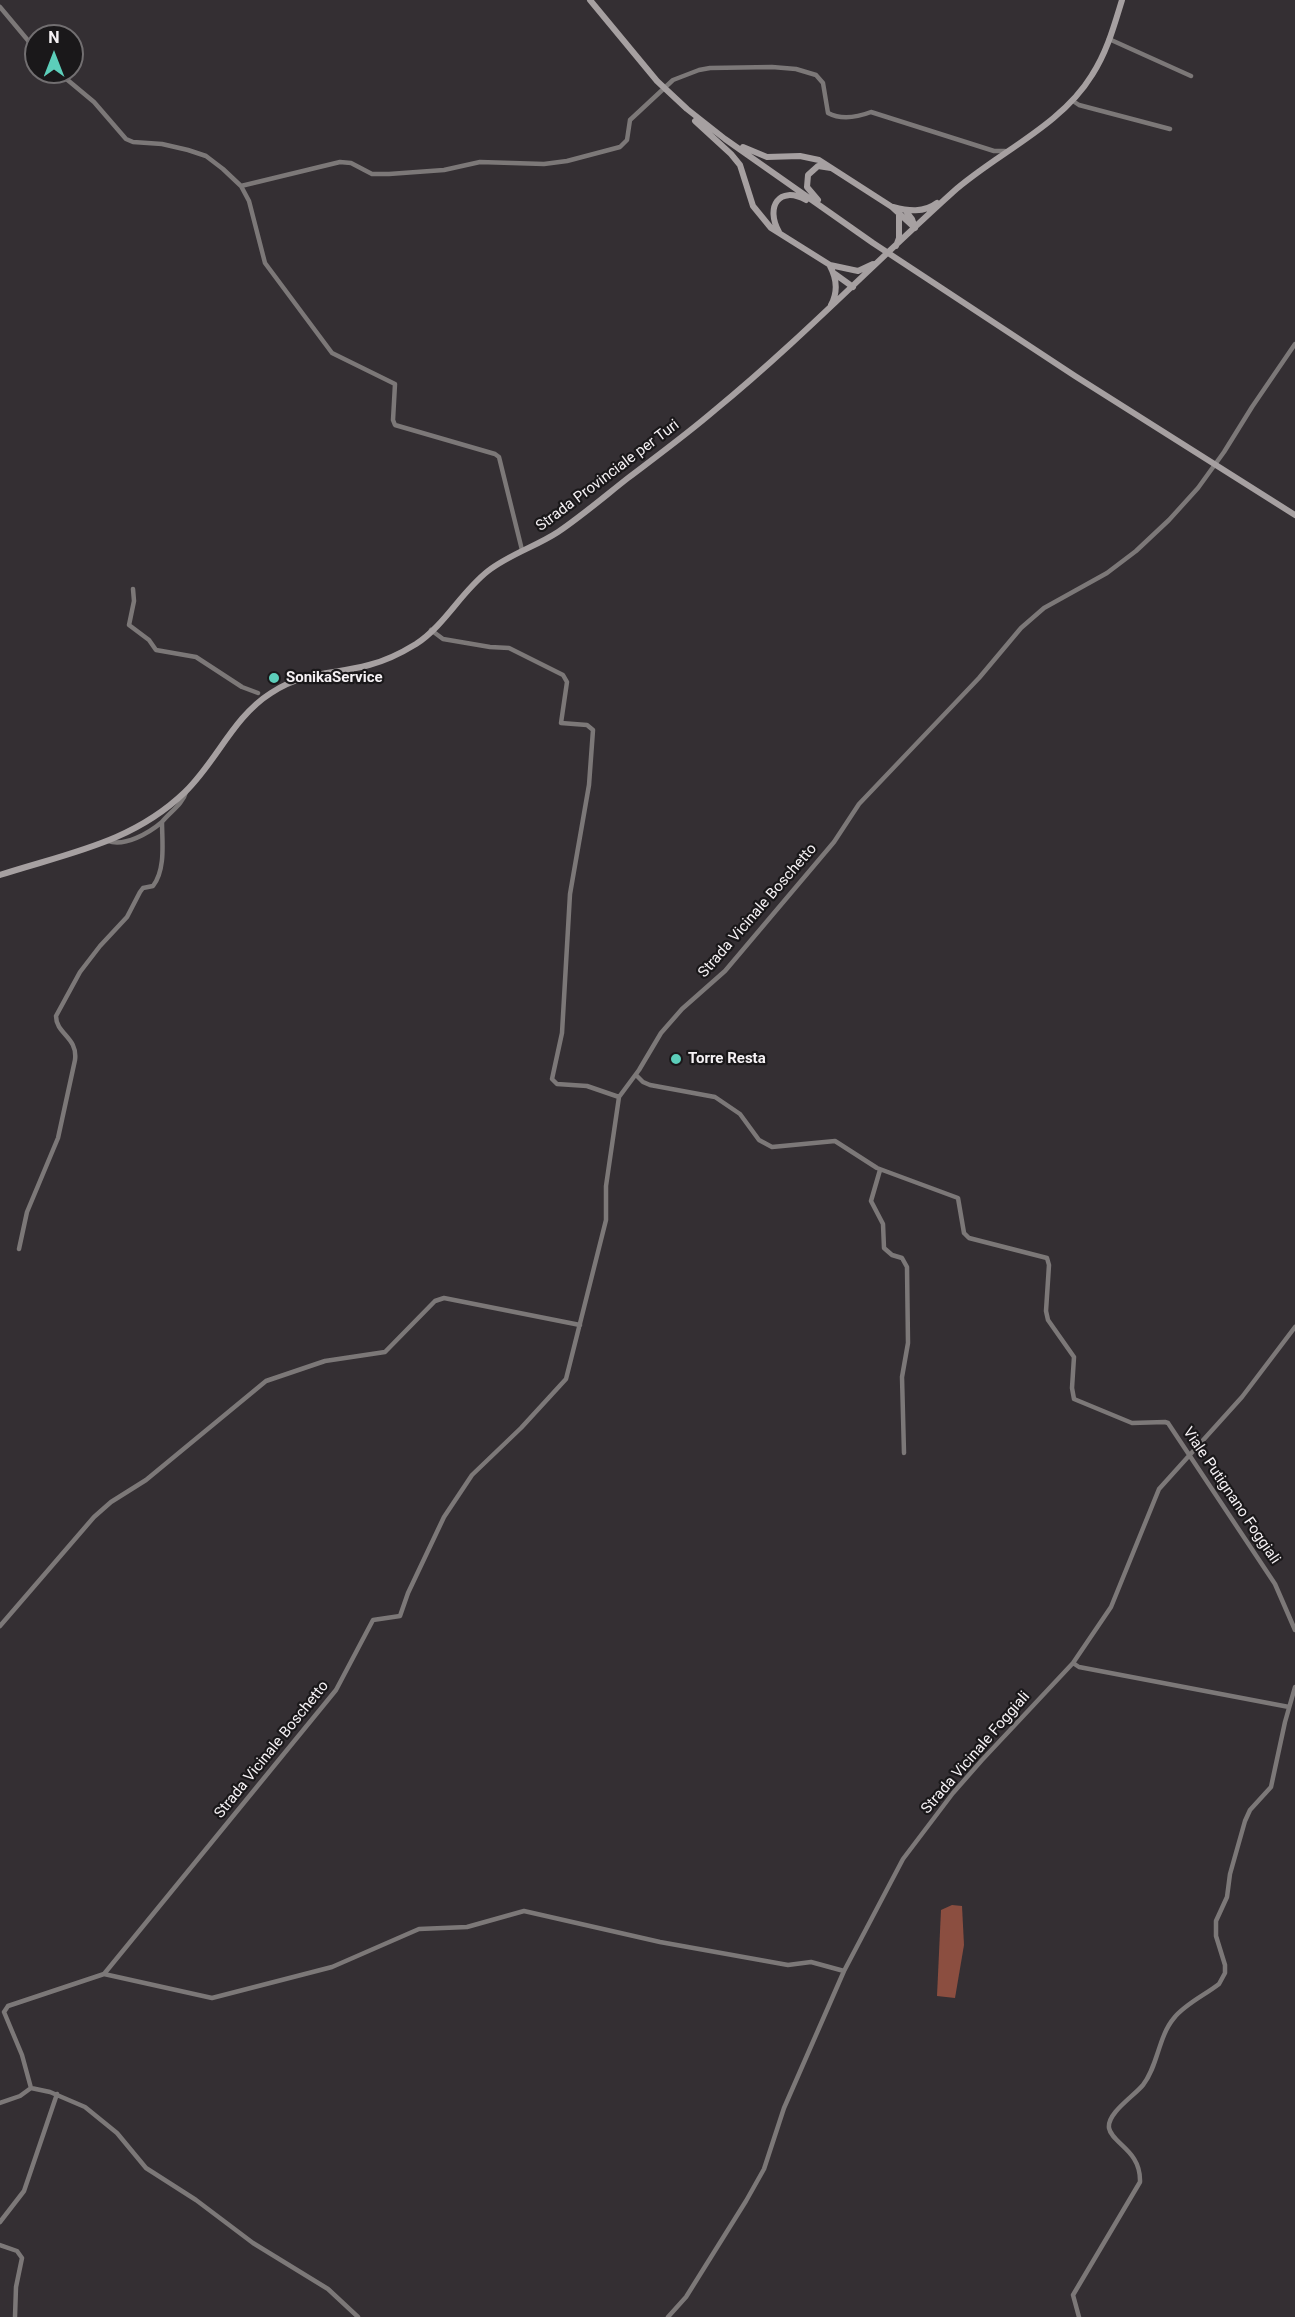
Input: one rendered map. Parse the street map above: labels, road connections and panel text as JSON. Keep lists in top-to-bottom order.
{
  "streets": {
    "main road": ["Strada Provinciale per Turi"],
    "street": ["Strada Vicinale Boschetto", "Viale Putignano Foggiali", "Strada Vicinale Foggiali"]
  },
  "crossings": [
    ["Strada Vicinale Boschetto", "Viale Putignano Foggiali"],
    ["Viale Putignano Foggiali", "Strada Vicinale Foggiali"]
  ],
  "places": ["SonikaService", "Torre Resta"],
  "north": "top"
}
